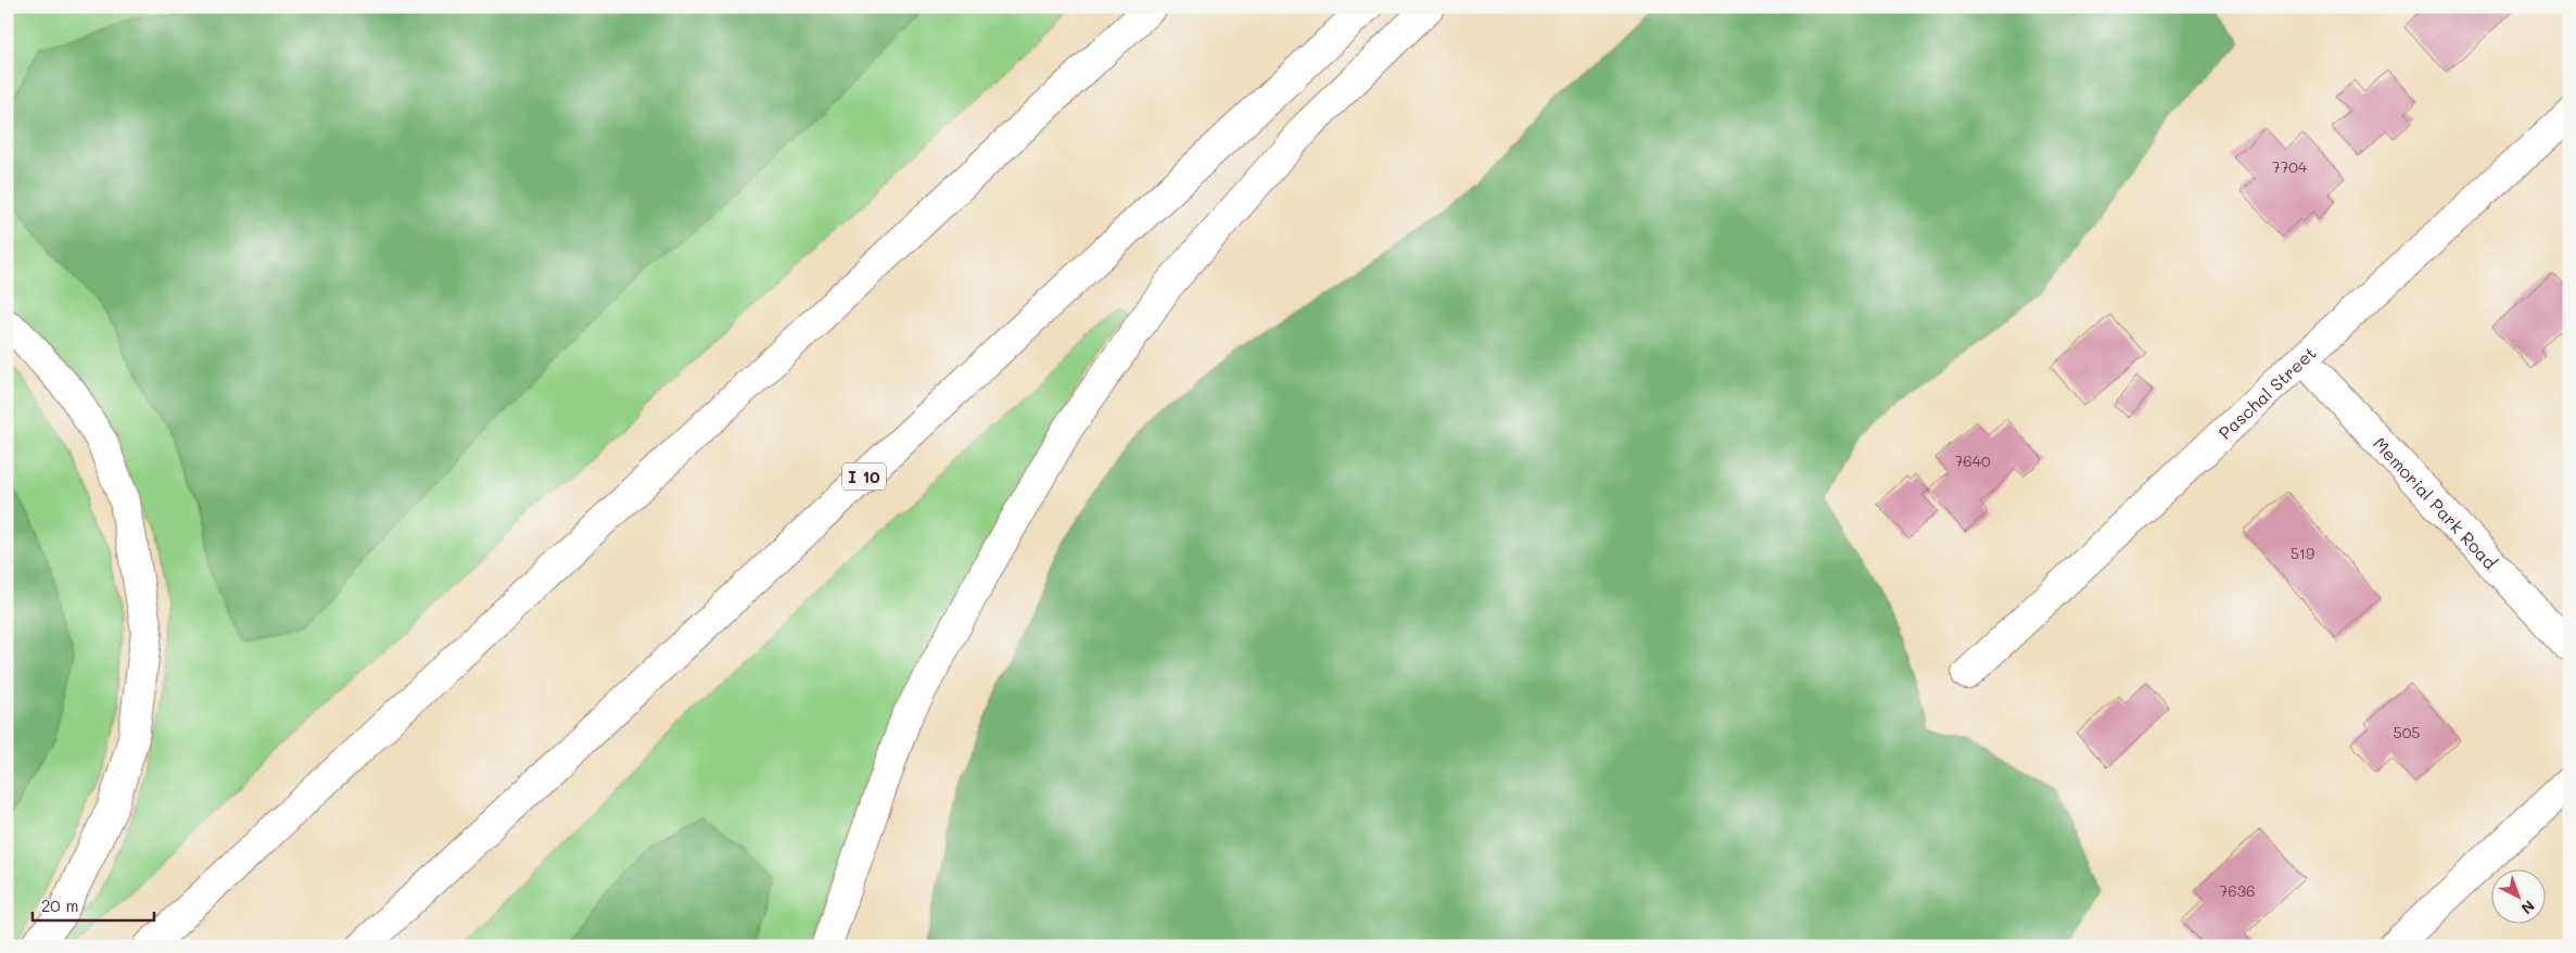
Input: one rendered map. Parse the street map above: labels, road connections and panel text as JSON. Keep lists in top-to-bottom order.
{
  "streets": {
    "main road": ["Paschal Street", "I 10", "Memorial Park Road"]
  },
  "crossings": [
    ["Paschal Street", "Memorial Park Road"]
  ],
  "house_numbers": [
    "7704",
    "7640",
    "519",
    "505",
    "7636"
  ],
  "scale_bar": "20 m",
  "north": "bottom right"
}
